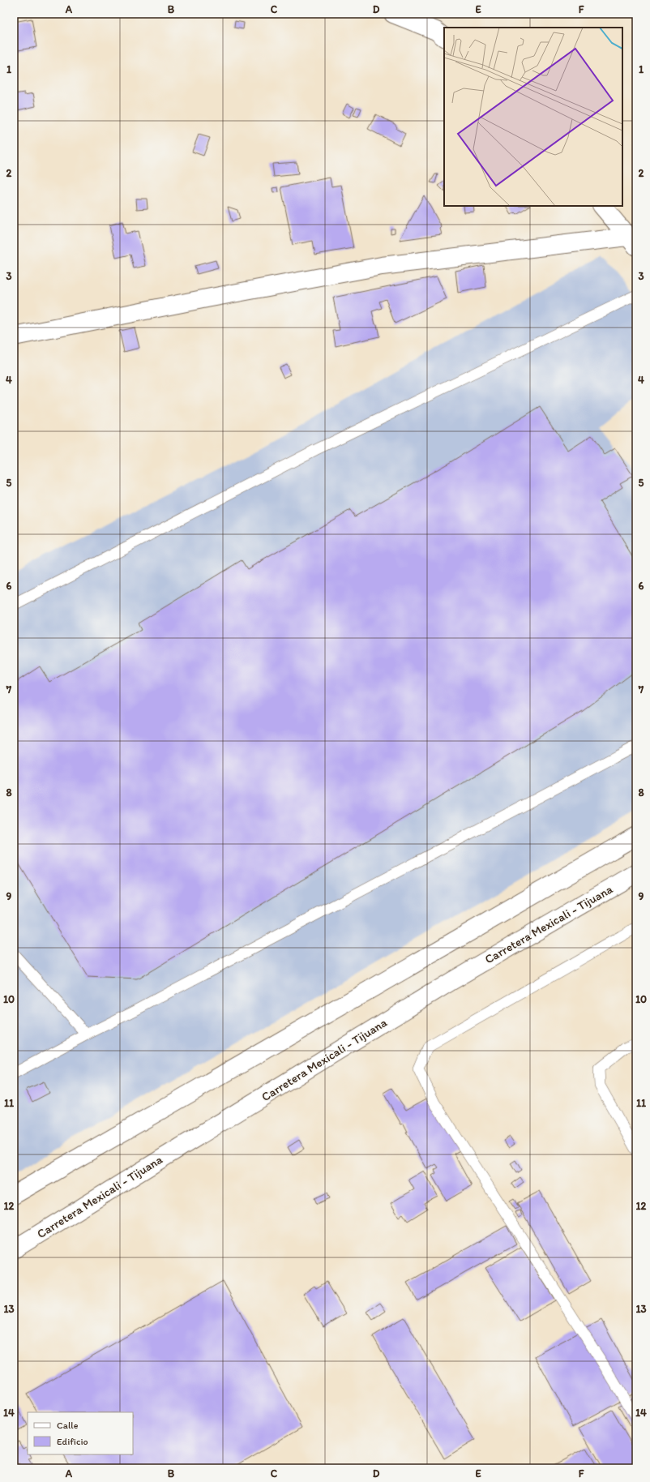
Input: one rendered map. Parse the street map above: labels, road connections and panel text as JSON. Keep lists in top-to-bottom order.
{
  "streets": {
    "main road": ["Carretera Mexicali - Tijuana"]
  },
  "legend": ["Calle", "Edificio"],
  "grid": {
    "columns": [
      "A",
      "B",
      "C",
      "D",
      "E",
      "F"
    ],
    "rows": [
      "1",
      "2",
      "3",
      "4",
      "5",
      "6",
      "7",
      "8",
      "9",
      "10",
      "11",
      "12",
      "13",
      "14"
    ]
  }
}
